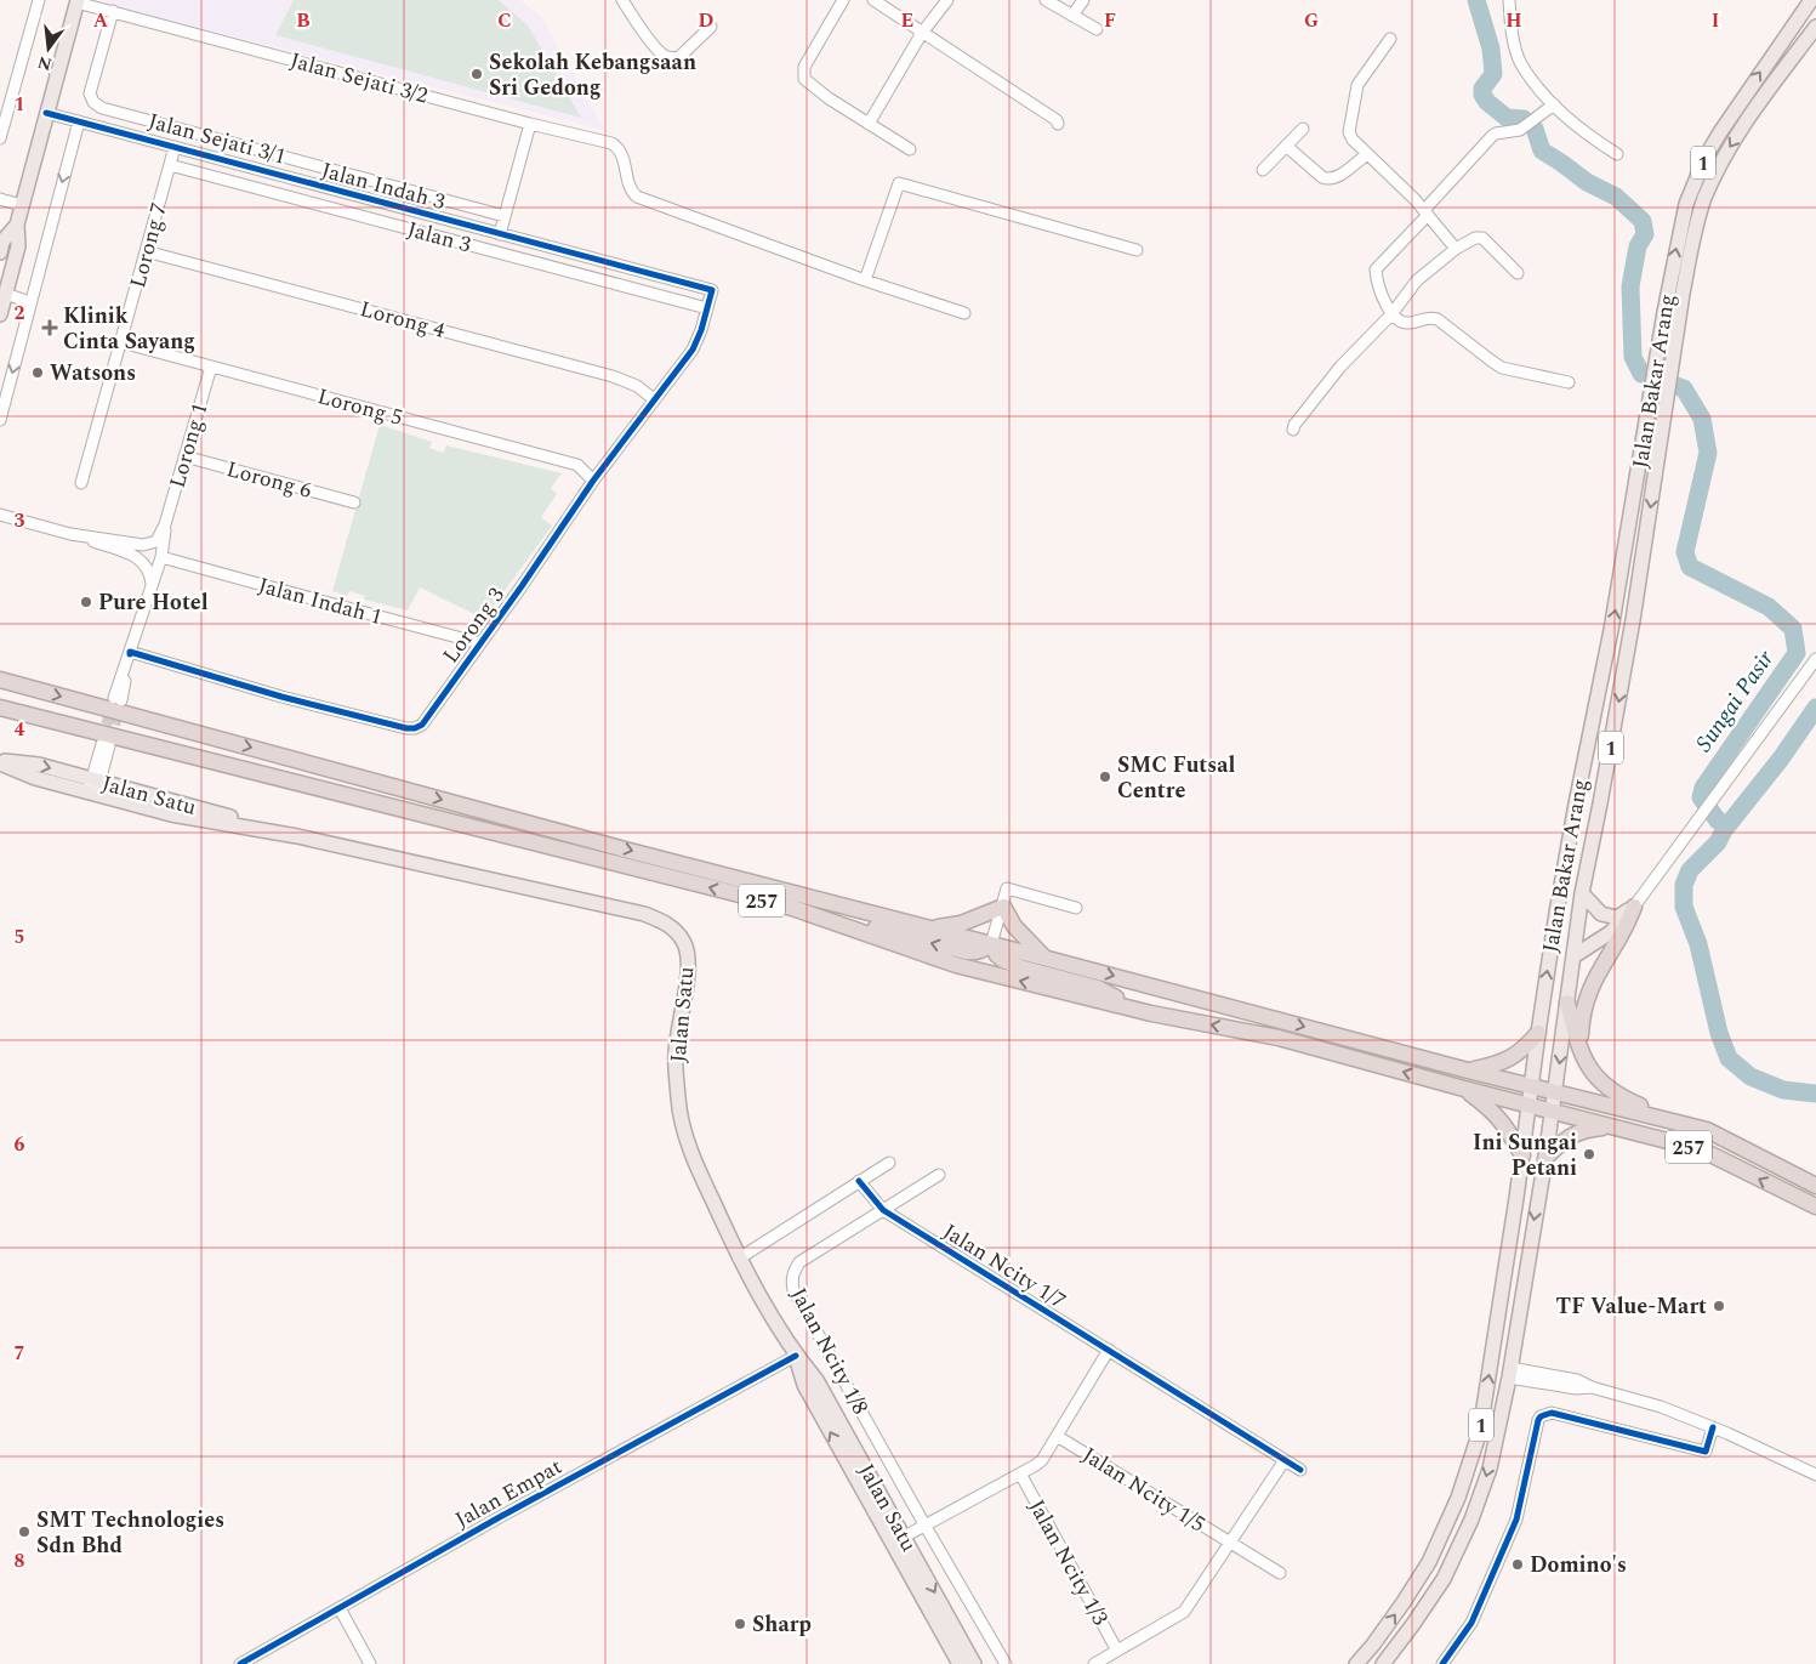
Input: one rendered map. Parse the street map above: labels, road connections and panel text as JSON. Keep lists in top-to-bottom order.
{
  "streets": {
    "highway": ["257"],
    "main road": ["1", "Jalan Bakar Arang", "Jalan Satu"],
    "street": [
      "Jalan Sejati 3/2",
      "Jalan Sejati 3/1",
      "Jalan Indah 3",
      "Jalan 3",
      "Lorong 7",
      "Lorong 4",
      "Lorong 5",
      "Lorong 1",
      "Lorong 6",
      "Jalan Indah 1",
      "Lorong 3",
      "Jalan Ncity 1/7",
      "Jalan Ncity 1/8",
      "Jalan Ncity 1/5",
      "Jalan Empat",
      "Jalan Ncity 1/3"
    ]
  },
  "crossings": [
    ["Jalan Sejati 3/2", "Jalan Sejati 3/1"],
    ["Jalan Indah 3", "Lorong 7"],
    ["Jalan Indah 3", "Lorong 3"],
    ["Jalan 3", "Lorong 7"],
    ["Jalan 3", "Lorong 3"],
    ["Lorong 7", "Lorong 4"],
    ["Lorong 7", "Lorong 5"],
    ["Lorong 4", "Lorong 3"],
    ["Jalan Bakar Arang", "257"],
    ["Lorong 5", "Lorong 1"],
    ["Lorong 5", "Lorong 3"],
    ["Lorong 1", "Lorong 6"],
    ["Lorong 1", "Jalan Indah 1"],
    ["Jalan Indah 1", "Lorong 3"],
    ["Jalan Satu", "Jalan Empat"],
    ["Jalan Ncity 1/7", "Jalan Ncity 1/8"]
  ],
  "water": ["Sungai Pasir"],
  "places": {
    "other": [
      "Sekolah Kebangsaan Sri Gedong",
      "Watsons",
      "Pure Hotel",
      "SMC Futsal Centre",
      "Ini Sungai Petani",
      "TF Value-Mart",
      "SMT Technologies Sdn Bhd",
      "Domino's",
      "Sharp"
    ],
    "health": ["Klinik Cinta Sayang"]
  },
  "north": "bottom",
  "grid": {
    "columns": [
      "A",
      "B",
      "C",
      "D",
      "E",
      "F",
      "G",
      "H",
      "I"
    ],
    "rows": [
      "1",
      "2",
      "3",
      "4",
      "5",
      "6",
      "7",
      "8"
    ]
  }
}
